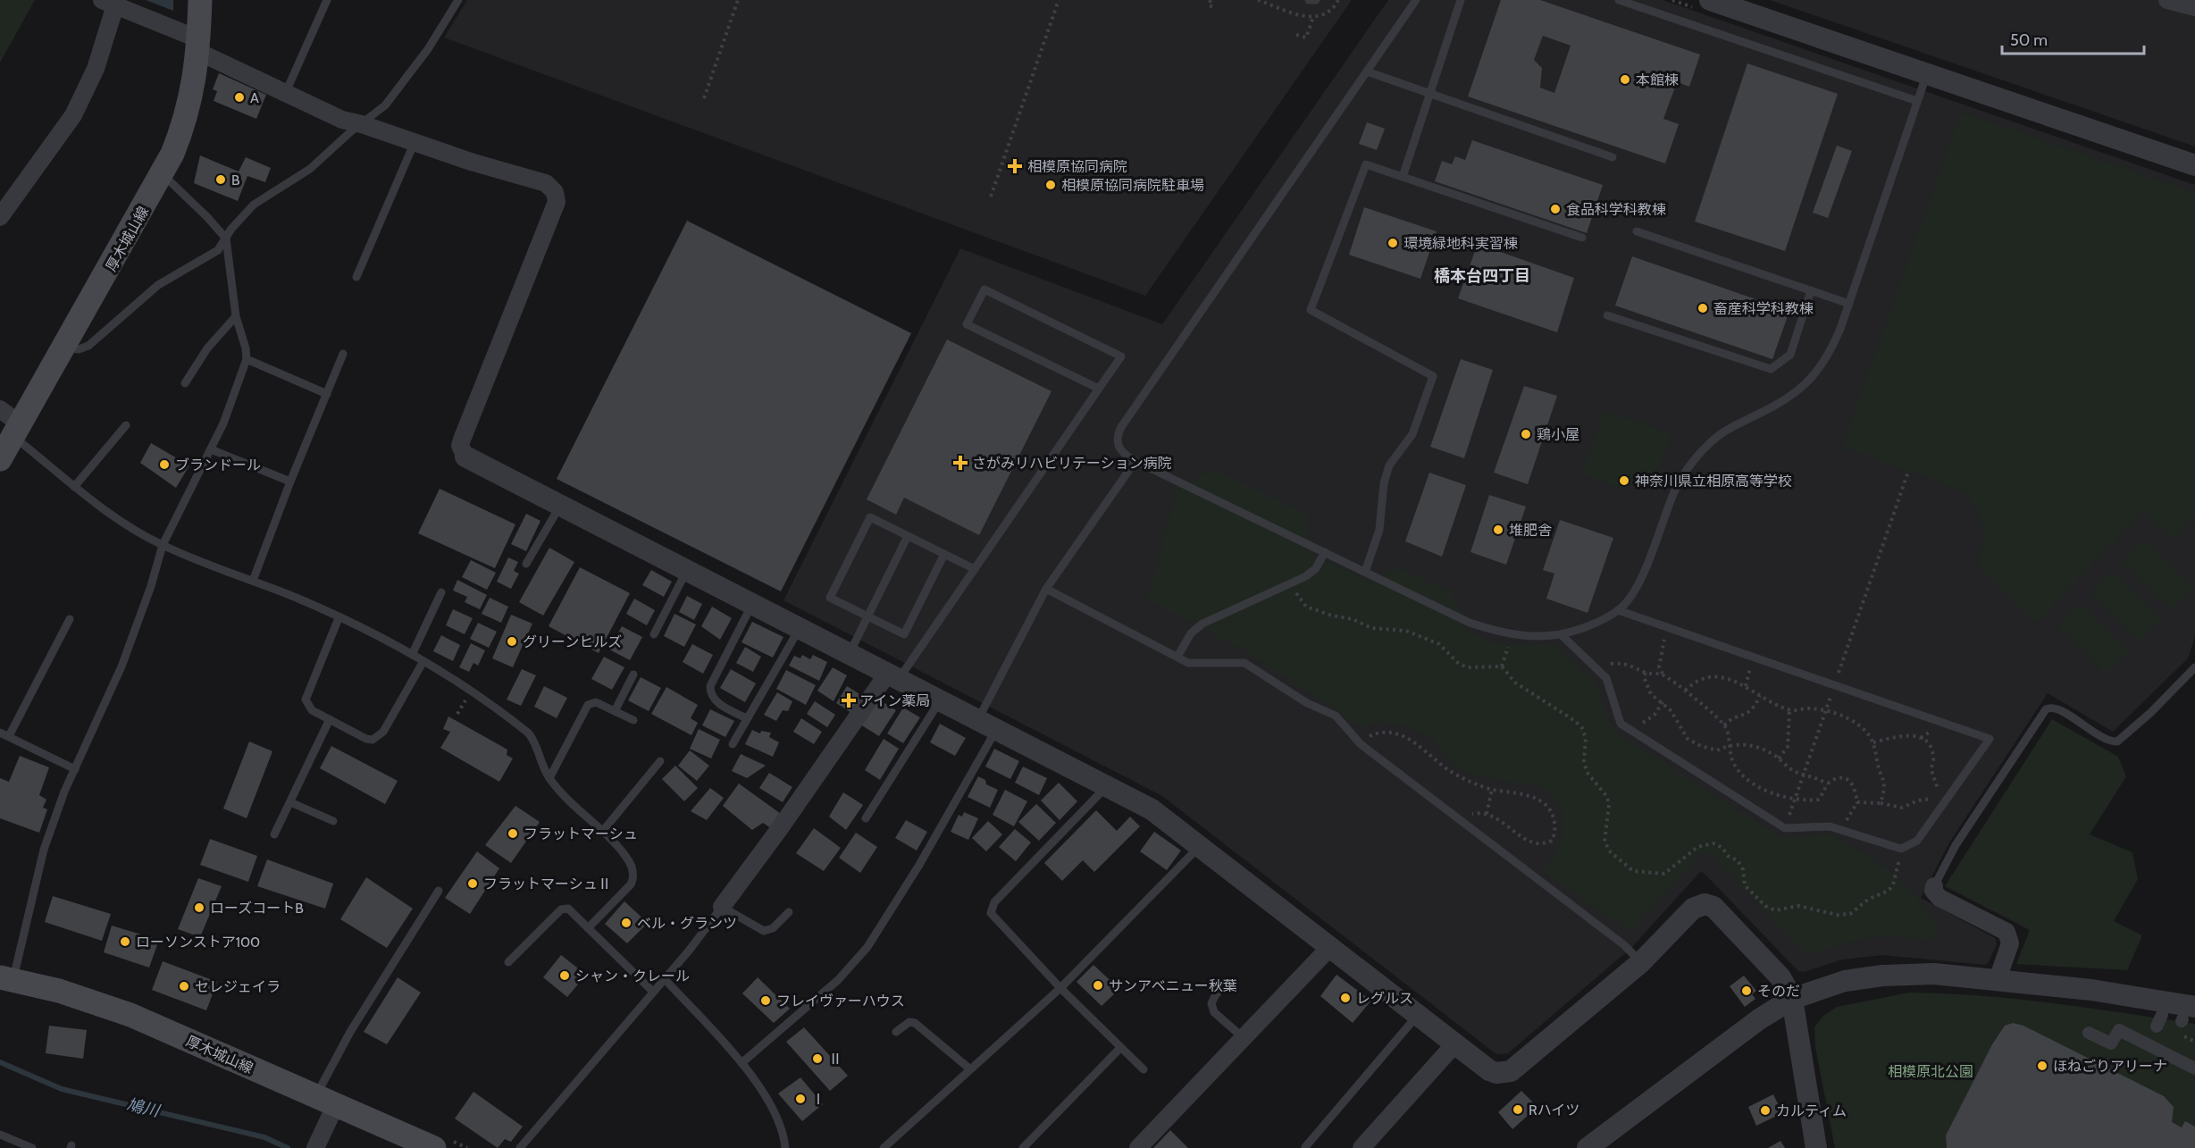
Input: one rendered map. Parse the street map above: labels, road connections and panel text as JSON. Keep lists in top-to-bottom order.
{
  "streets": {
    "main road": ["厚木城山線"]
  },
  "districts": ["橋本台四丁目"],
  "water": ["鳩川"],
  "parks": ["相模原北公園"],
  "places": {
    "other": [
      "本館棟",
      "A",
      "B",
      "相模原協同病院駐車場",
      "食品科学科教棟",
      "環境緑地科実習棟",
      "畜産科学科教棟",
      "鶏小屋",
      "ブランドール",
      "神奈川県立相原高等学校",
      "堆肥舎",
      "グリーンヒルズ",
      "フラットマーシュ",
      "フラットマーシュⅡ",
      "ローズコートB",
      "ベル・グランツ",
      "ローソンストア100",
      "シャン・クレール",
      "サンアベニュー秋葉",
      "セレジェイラ",
      "そのだ",
      "レグルス",
      "フレイヴァーハウス",
      "Ⅱ",
      "ほねごりアリーナ",
      "Ⅰ",
      "Rハイツ",
      "カルティム"
    ],
    "health": ["相模原協同病院", "さがみリハビリテーション病院", "アイン薬局"]
  },
  "scale_bar": "50 m"
}
